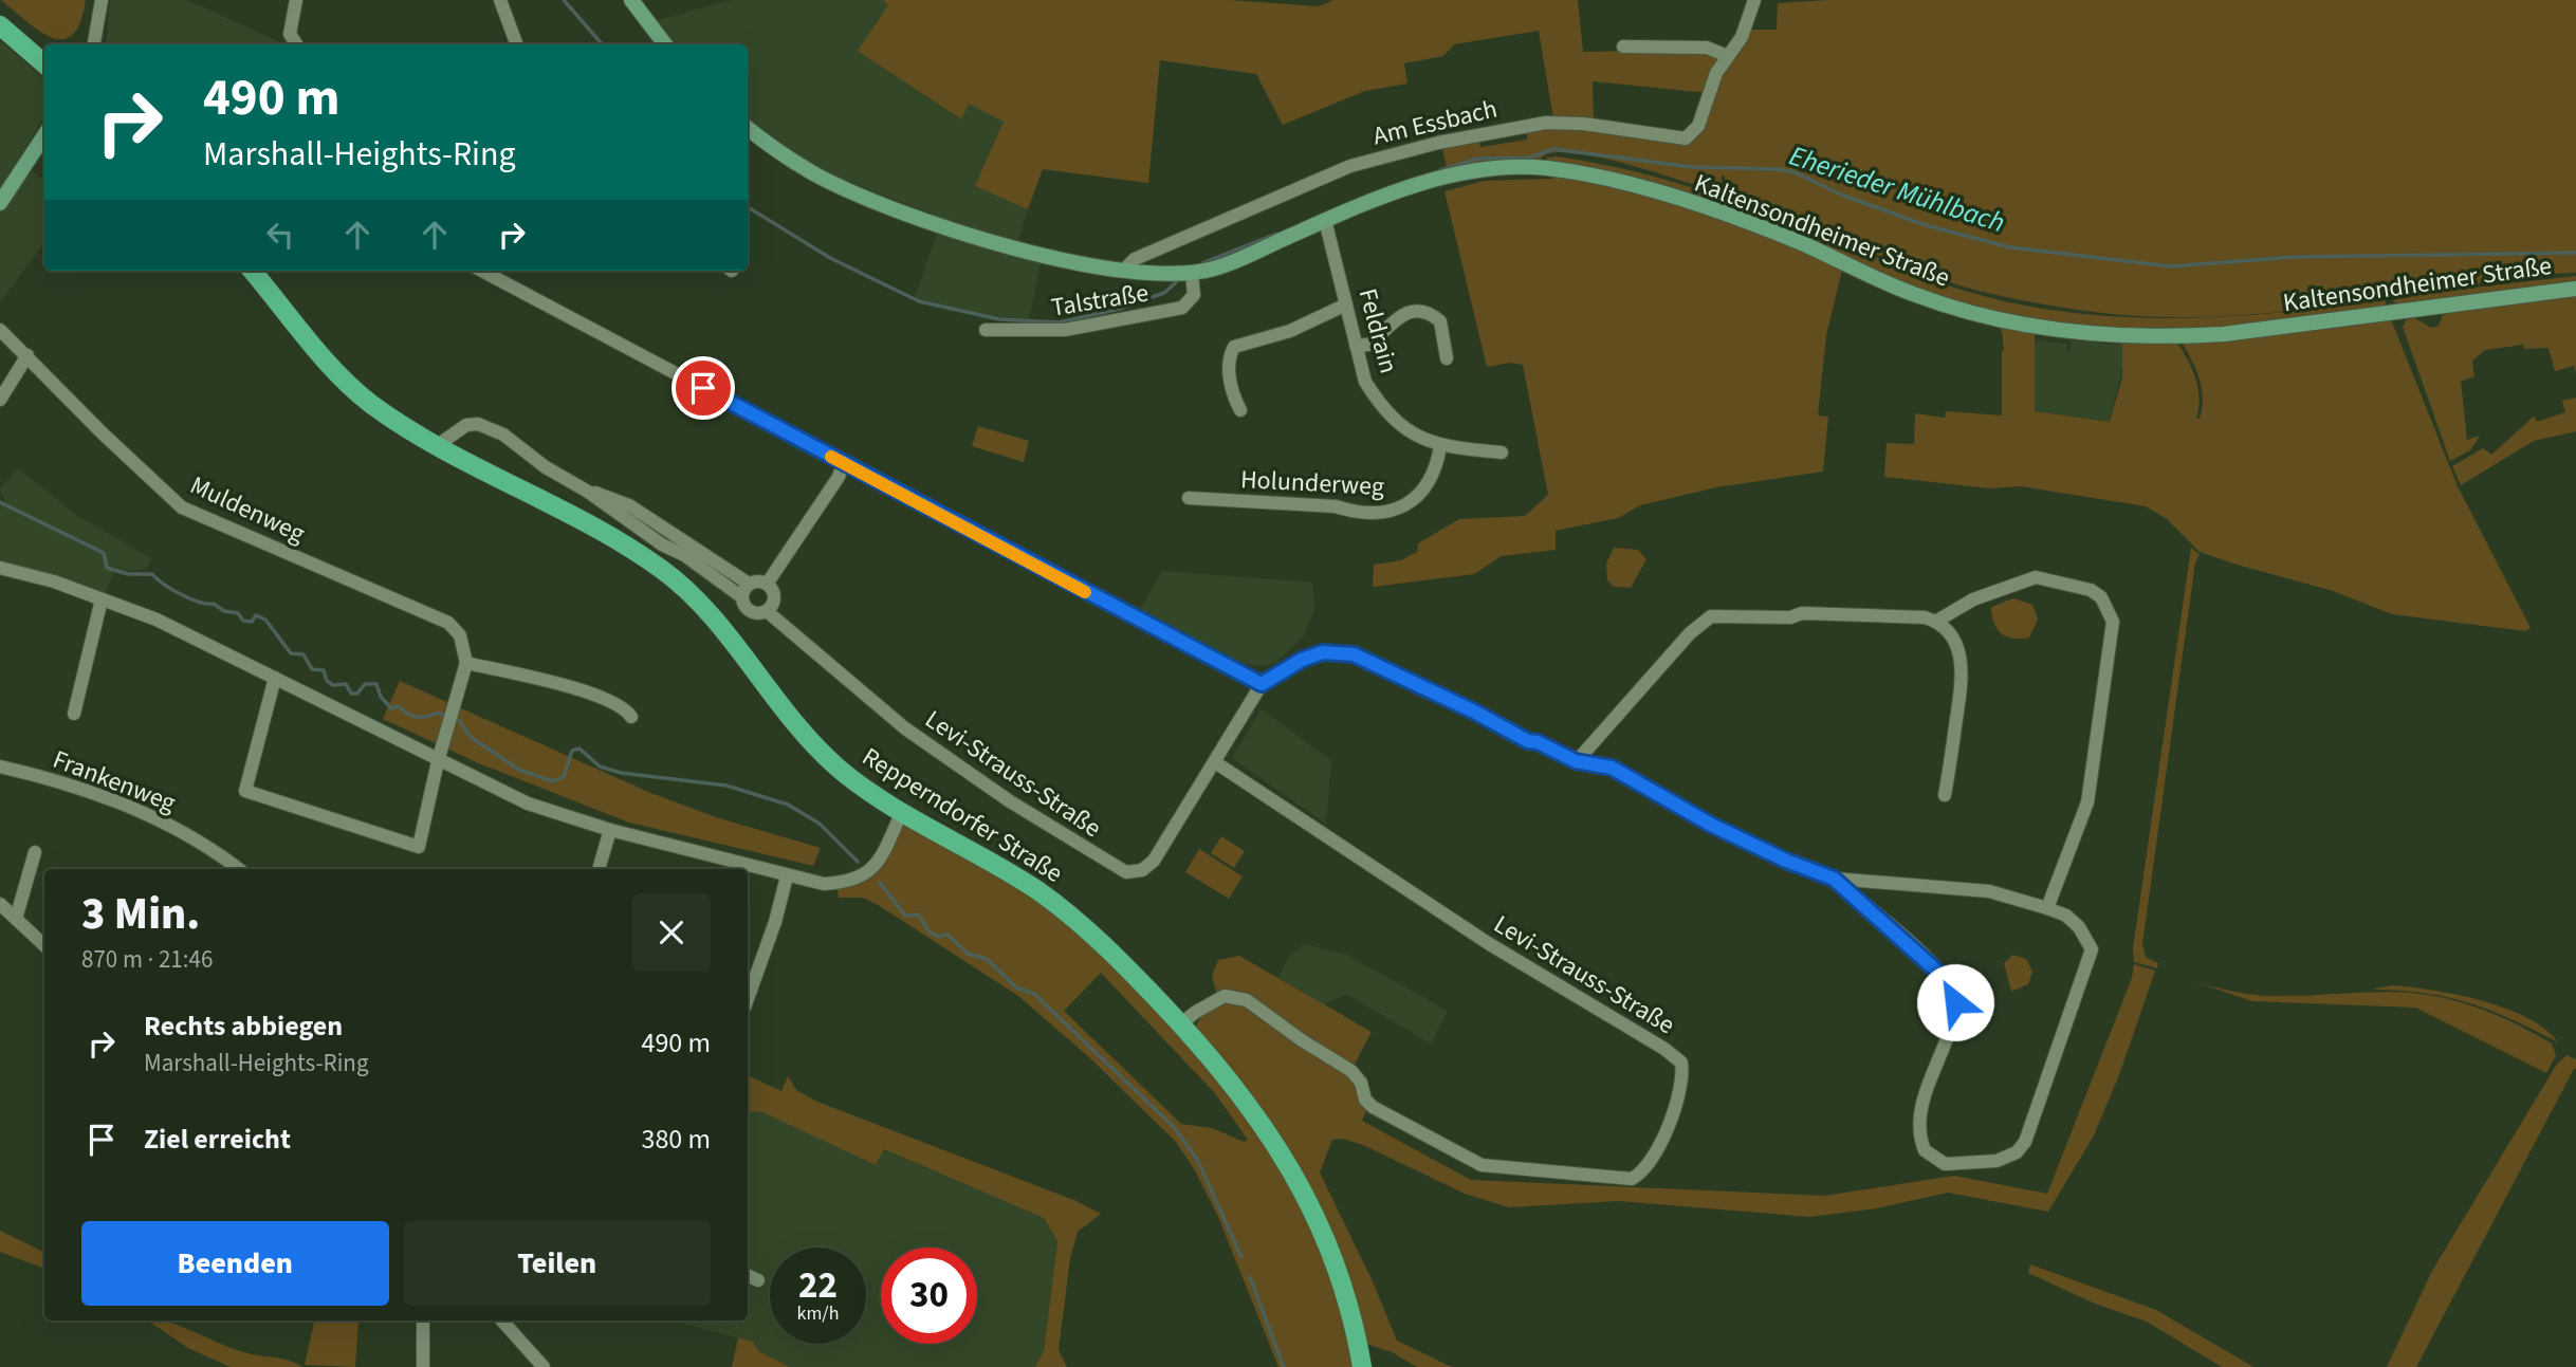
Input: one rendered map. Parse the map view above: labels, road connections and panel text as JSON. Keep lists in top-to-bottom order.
{
  "streets": {
    "main road": ["Kaltensondheimer Straße", "Repperndorfer Straße"],
    "street": [
      "Am Essbach",
      "Talstraße",
      "Feldrain",
      "Holunderweg",
      "Muldenweg",
      "Levi-Strauss-Straße",
      "Frankenweg"
    ]
  },
  "crossings": [
    ["Am Essbach", "Kaltensondheimer Straße"],
    ["Kaltensondheimer Straße", "Talstraße"],
    ["Kaltensondheimer Straße", "Feldrain"],
    ["Feldrain", "Holunderweg"],
    ["Levi-Strauss-Straße", "Repperndorfer Straße"]
  ],
  "water": ["Eherieder Mühlbach"],
  "page": {
    "turn": ["490 m", "Marshall-Heights-Ring"],
    "heading": ["3 Min.", "870 m · 21:46"],
    "list": [
      {
        "name": "Rechts abbiegen",
        "note": "Marshall-Heights-Ring",
        "value": "490 m"
      },
      {
        "name": "Ziel erreicht",
        "value": "380 m"
      }
    ],
    "buttons": ["Beenden", "Teilen"],
    "speed": "22 km/h",
    "limit": "30"
  }
}
